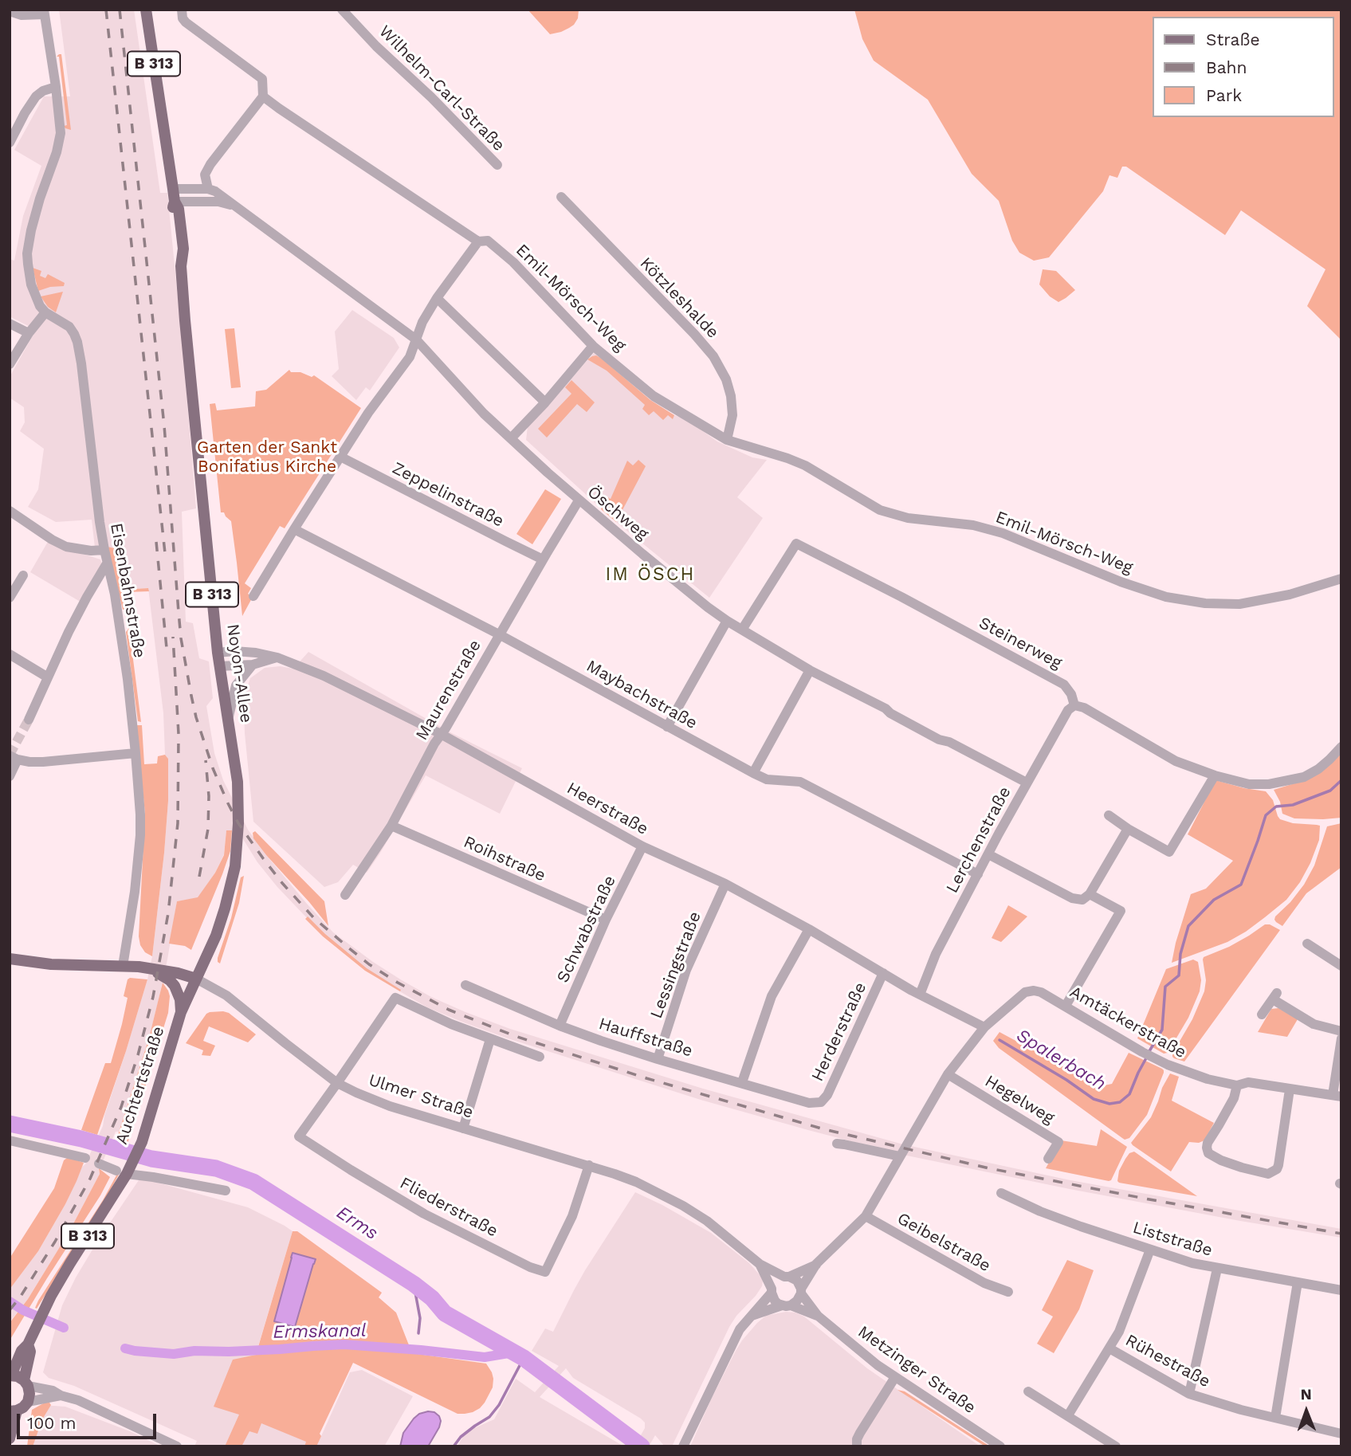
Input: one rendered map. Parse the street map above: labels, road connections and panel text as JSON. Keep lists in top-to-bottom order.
{
  "streets": {
    "main road": [
      "B 313",
      "Noyon-Allee",
      "Auchtertstraße",
      "Ulmer Straße"
    ],
    "street": [
      "Wilhelm-Carl-Straße",
      "Emil-Mörsch-Weg",
      "Kötzleshalde",
      "Zeppelinstraße",
      "Öschweg",
      "Eisenbahnstraße",
      "Steinerweg",
      "Maurenstraße",
      "Maybachstraße",
      "Heerstraße",
      "Lerchenstraße",
      "Roihstraße",
      "Schwabstraße",
      "Lessingstraße",
      "Amtäckerstraße",
      "Herderstraße",
      "Hauffstraße",
      "Hegelweg",
      "Fliederstraße",
      "Liststraße",
      "Geibelstraße",
      "Rühestraße",
      "Metzinger Straße"
    ]
  },
  "crossings": [
    ["Emil-Mörsch-Weg", "Kötzleshalde"],
    ["Zeppelinstraße", "Maurenstraße"],
    ["Öschweg", "Steinerweg"],
    ["Öschweg", "Noyon-Allee"],
    ["Öschweg", "Maurenstraße"],
    ["Öschweg", "Lerchenstraße"],
    ["Eisenbahnstraße", "Ulmer Straße"],
    ["Steinerweg", "Lerchenstraße"],
    ["Noyon-Allee", "Heerstraße"],
    ["Noyon-Allee", "Auchtertstraße"],
    ["Noyon-Allee", "Ulmer Straße"],
    ["Maurenstraße", "Maybachstraße"],
    ["Maurenstraße", "Heerstraße"],
    ["Maurenstraße", "Roihstraße"],
    ["Maybachstraße", "Lerchenstraße"],
    ["Heerstraße", "Lerchenstraße"],
    ["Heerstraße", "Schwabstraße"],
    ["Heerstraße", "Lessingstraße"],
    ["Heerstraße", "Herderstraße"],
    ["Roihstraße", "Schwabstraße"],
    ["Schwabstraße", "Hauffstraße"],
    ["Lessingstraße", "Hauffstraße"],
    ["Amtäckerstraße", "Hegelweg"],
    ["Amtäckerstraße", "Geibelstraße"],
    ["Herderstraße", "Hauffstraße"],
    ["Auchtertstraße", "Ulmer Straße"],
    ["Ulmer Straße", "Fliederstraße"],
    ["Ulmer Straße", "Metzinger Straße"]
  ],
  "districts": ["IM ÖSCH"],
  "water": ["Spalerbach", "Erms", "Ermskanal"],
  "parks": ["Garten der Sankt Bonifatius Kirche"],
  "legend": ["Straße", "Bahn", "Park"],
  "scale_bar": "100 m",
  "north": "top"
}
